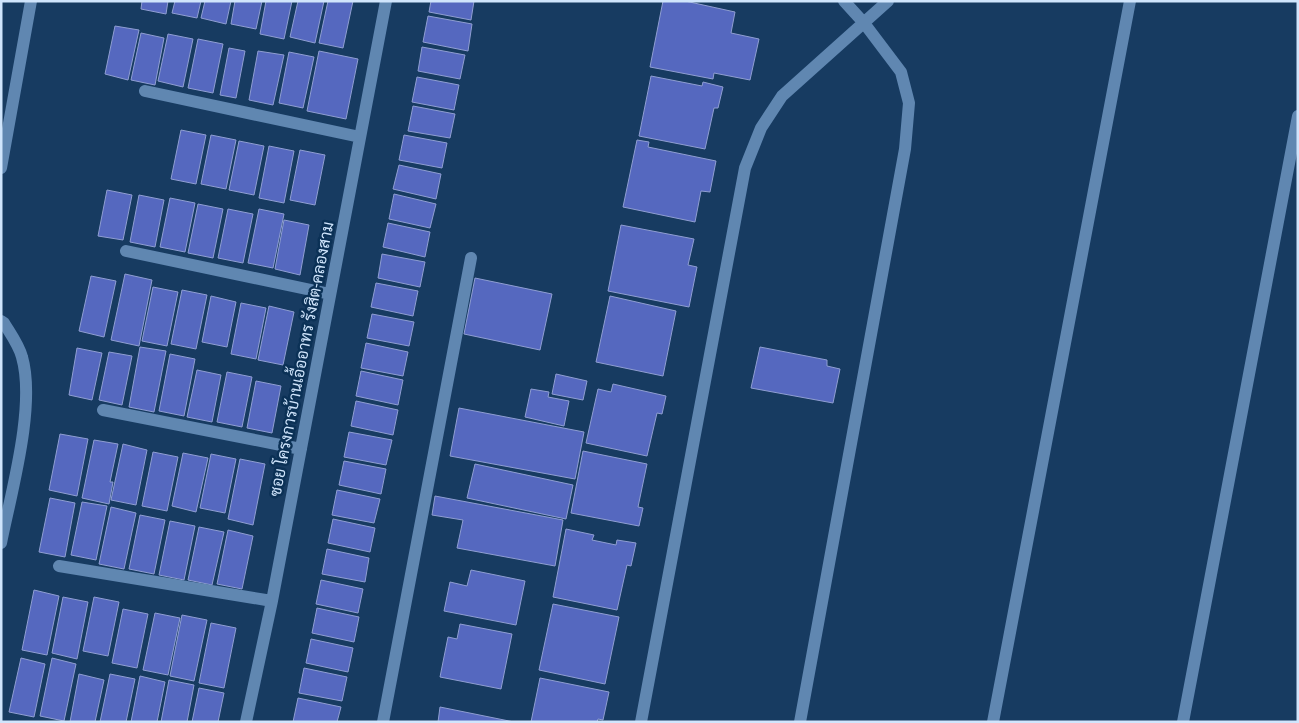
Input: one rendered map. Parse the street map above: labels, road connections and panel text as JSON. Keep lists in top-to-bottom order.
{
  "streets": {
    "street": ["ซอย โครงการบ้านเอื้ออาทร รังสิต-คลองสาม"]
  }
}
